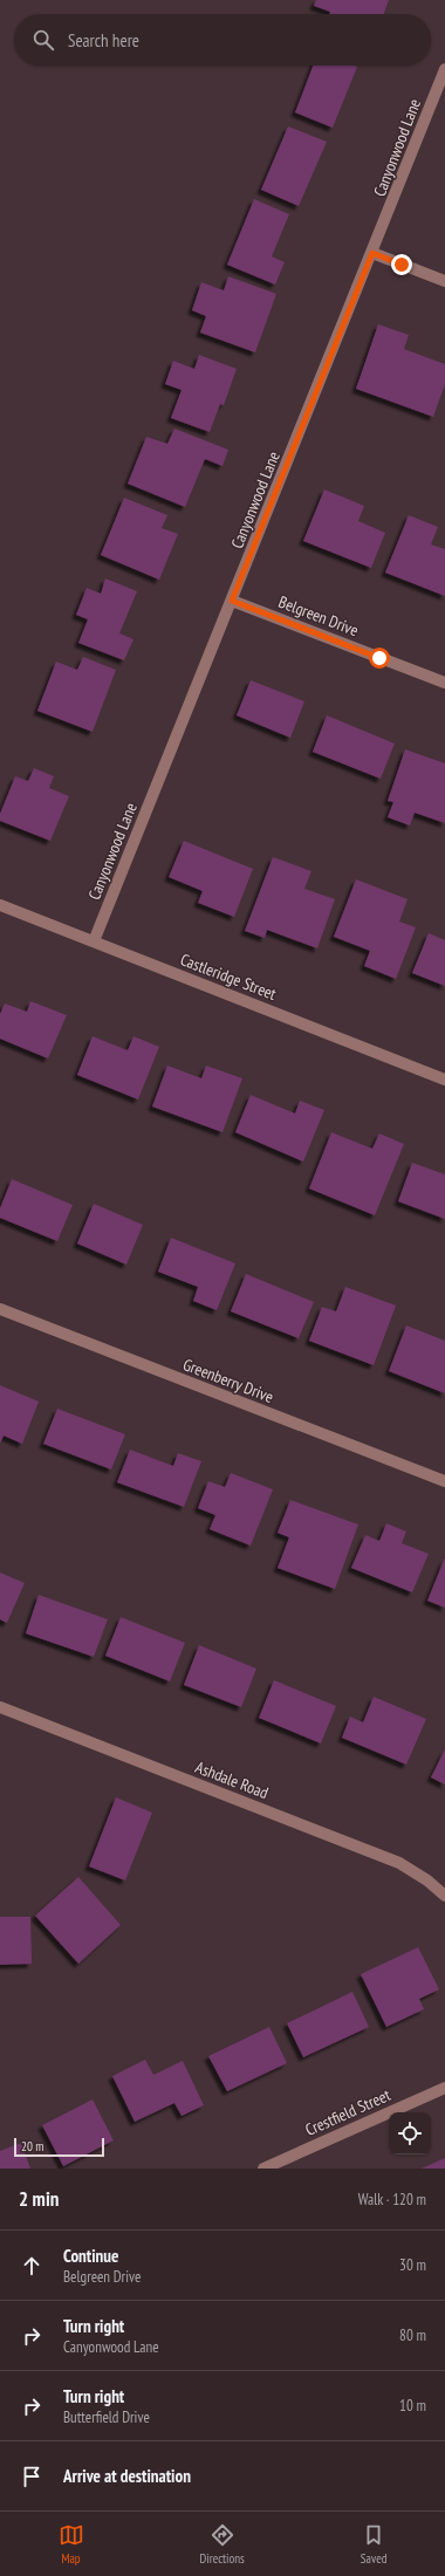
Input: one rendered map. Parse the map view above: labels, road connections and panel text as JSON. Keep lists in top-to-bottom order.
{
  "streets": {
    "street": [
      "Canyonwood Lane",
      "Belgreen Drive",
      "Castleridge Street",
      "Greenberry Drive",
      "Ashdale Road",
      "Crestfield Street"
    ]
  },
  "crossings": [
    ["Canyonwood Lane", "Belgreen Drive"],
    ["Canyonwood Lane", "Castleridge Street"]
  ],
  "scale_bar": "20 m",
  "page": {
    "search": "Search here",
    "scale": "20 m",
    "heading": ["2 min", "Walk · 120 m"],
    "list": [
      ["Continue", "Belgreen Drive", "30 m"],
      ["Turn right", "Canyonwood Lane", "80 m"],
      ["Turn right", "Butterfield Drive", "10 m"],
      "Arrive at destination"
    ],
    "nav": ["Map", "Directions", "Saved"]
  }
}
